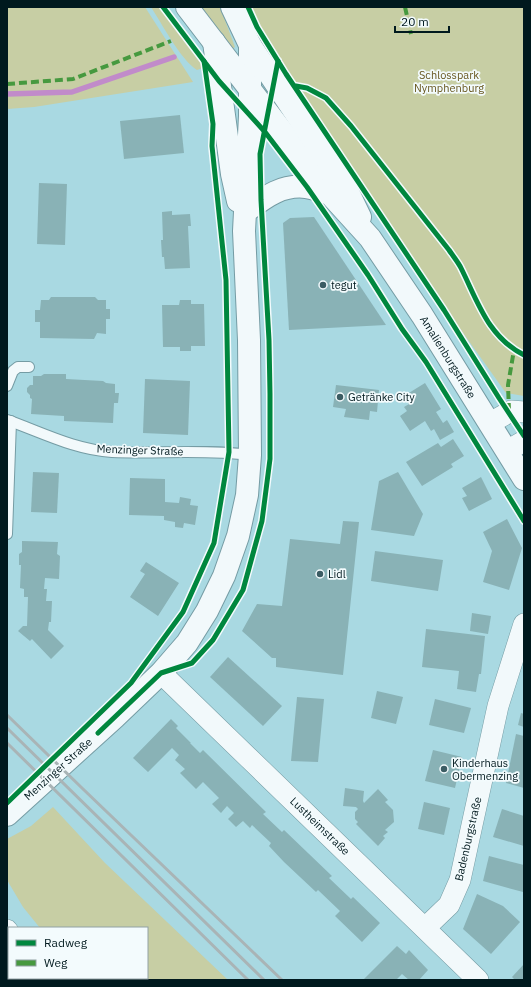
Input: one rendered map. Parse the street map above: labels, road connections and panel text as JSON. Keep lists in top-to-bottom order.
{
  "streets": {
    "street": [
      "Amalienburgstraße",
      "Menzinger Straße",
      "Lustheimstraße",
      "Badenburgstraße"
    ]
  },
  "crossings": [
    ["Amalienburgstraße", "Menzinger Straße"],
    ["Menzinger Straße", "Lustheimstraße"],
    ["Lustheimstraße", "Badenburgstraße"]
  ],
  "parks": ["Schlosspark Nymphenburg"],
  "places": [
    "tegut",
    "Getränke City",
    "Lidl",
    "Kinderhaus Obermenzing"
  ],
  "legend": ["Radweg", "Weg"],
  "scale_bar": "20 m"
}
